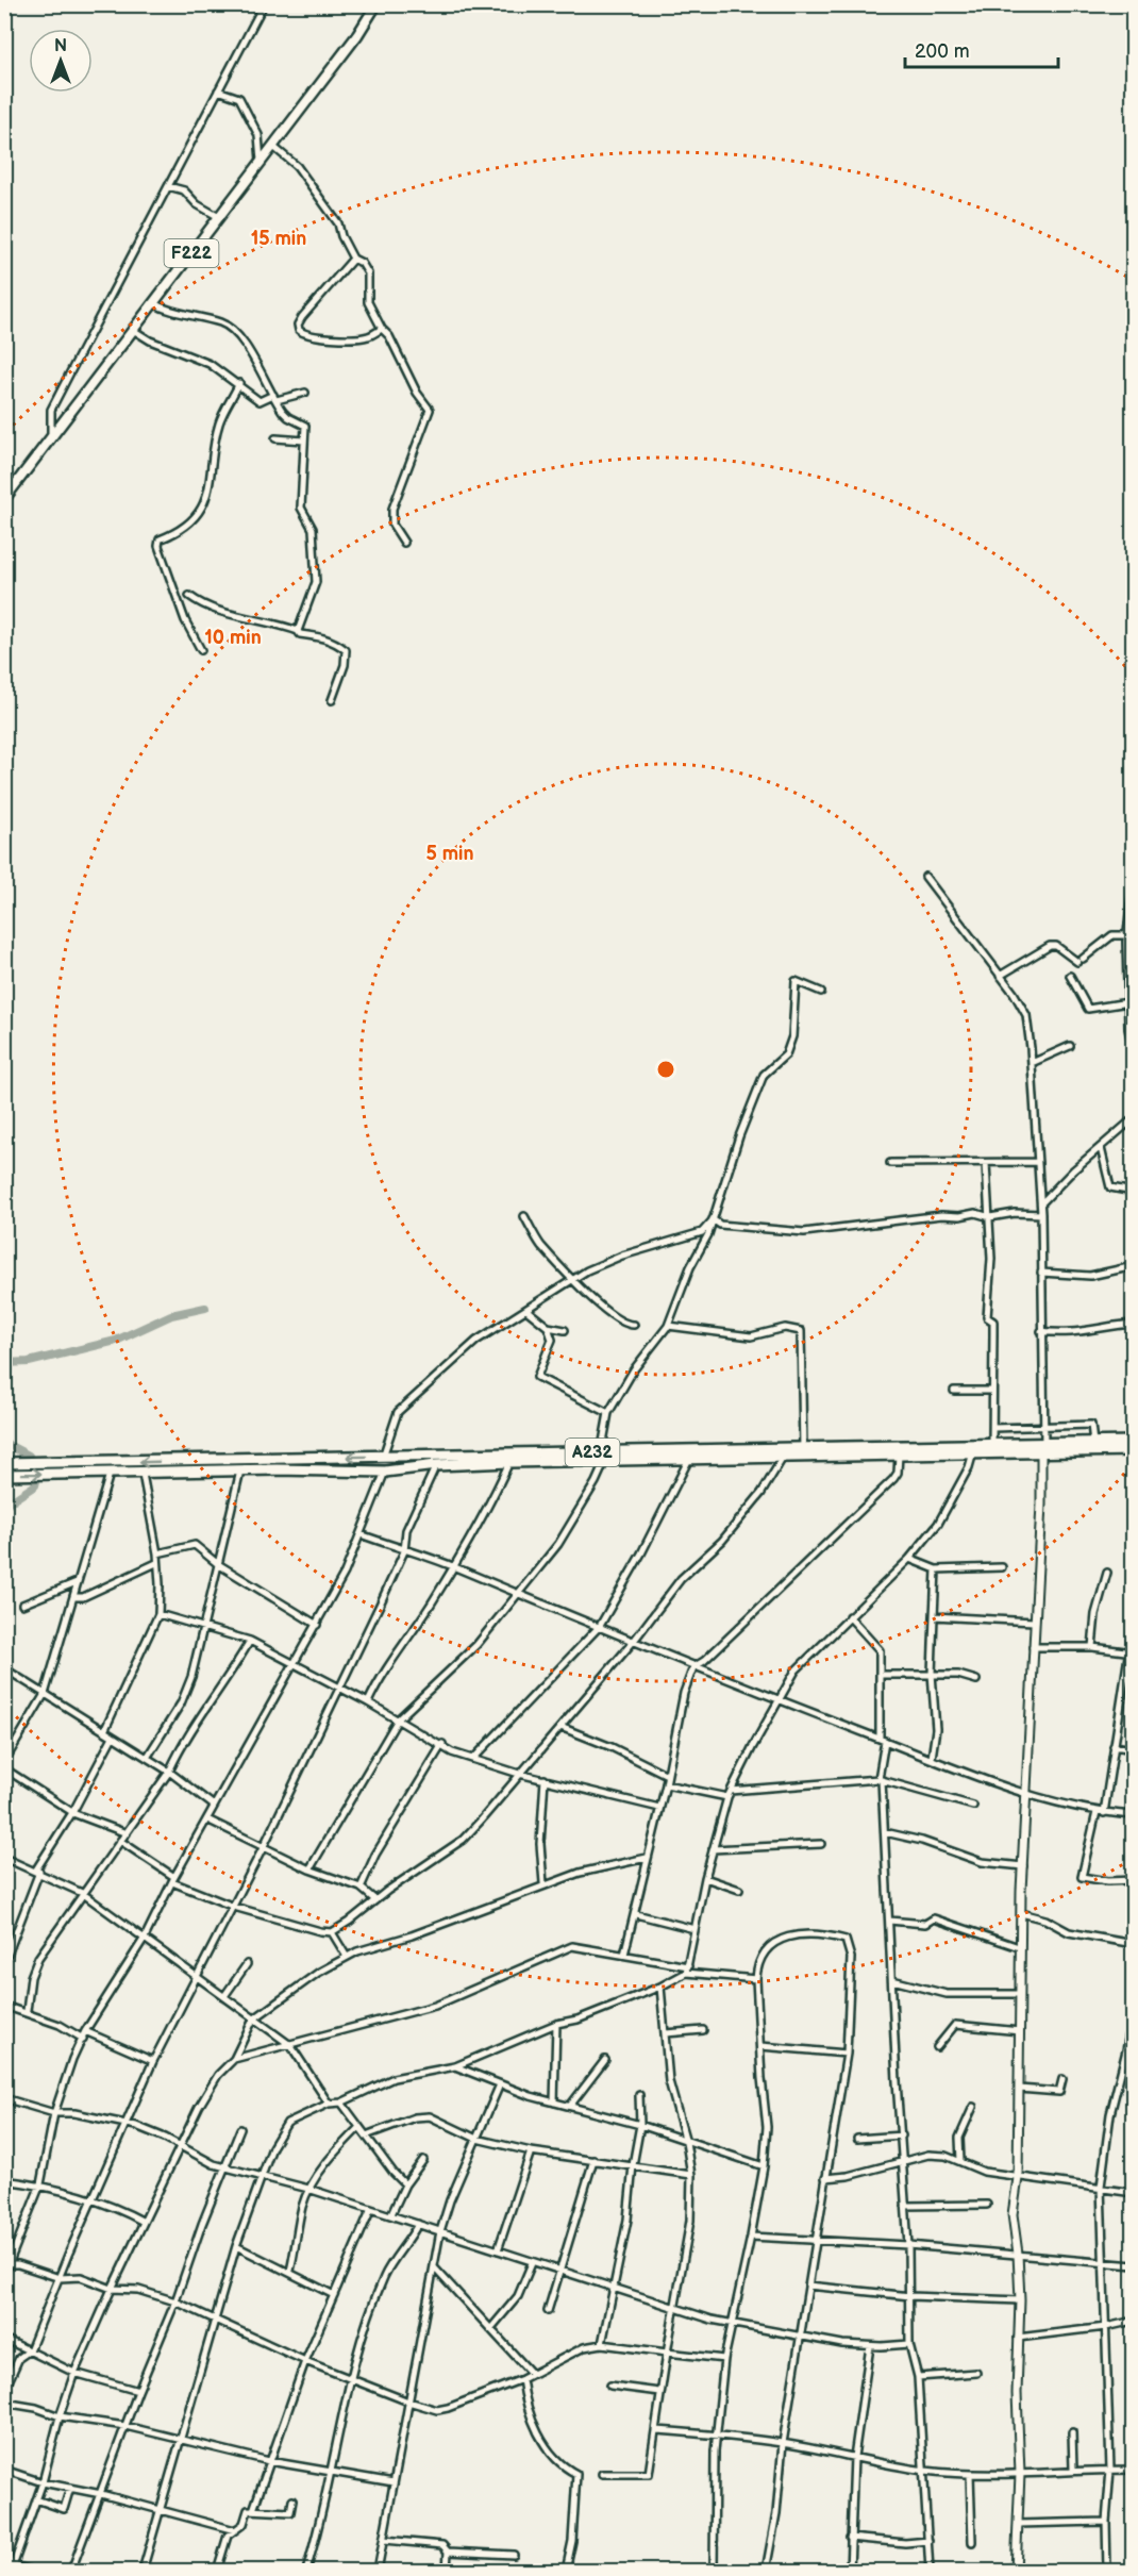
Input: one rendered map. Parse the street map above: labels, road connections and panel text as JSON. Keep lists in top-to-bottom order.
{
  "streets": {
    "highway": ["A232"],
    "main road": ["F222"]
  },
  "scale_bar": "200 m",
  "north": "top",
  "rings": ["15 min", "10 min", "5 min"]
}
